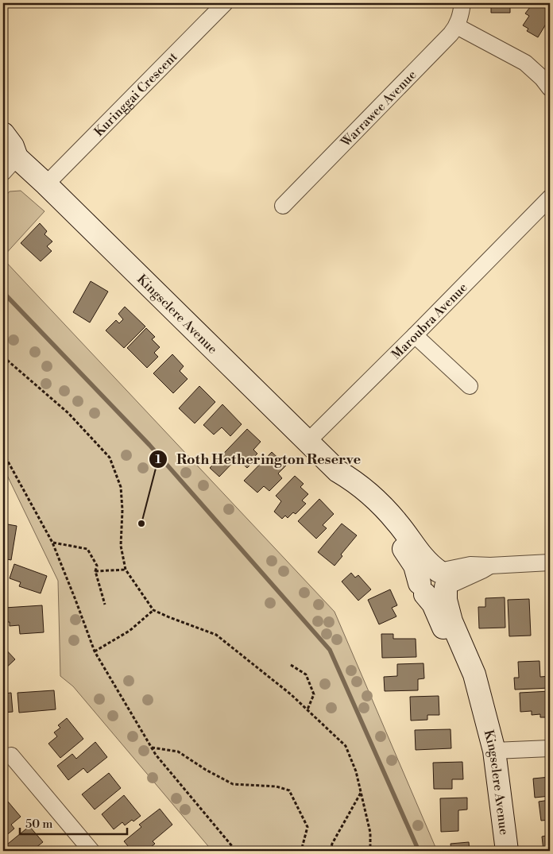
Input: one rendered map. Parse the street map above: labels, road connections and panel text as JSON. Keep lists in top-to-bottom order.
{
  "streets": {
    "main road": ["Kingsclere Avenue"],
    "street": ["Kuringgai Crescent", "Warrawee Avenue", "Maroubra Avenue"]
  },
  "crossings": [
    ["Kuringgai Crescent", "Kingsclere Avenue"],
    ["Kingsclere Avenue", "Maroubra Avenue"]
  ],
  "places": ["Roth Hetherington Reserve"],
  "scale_bar": "50 m"
}
